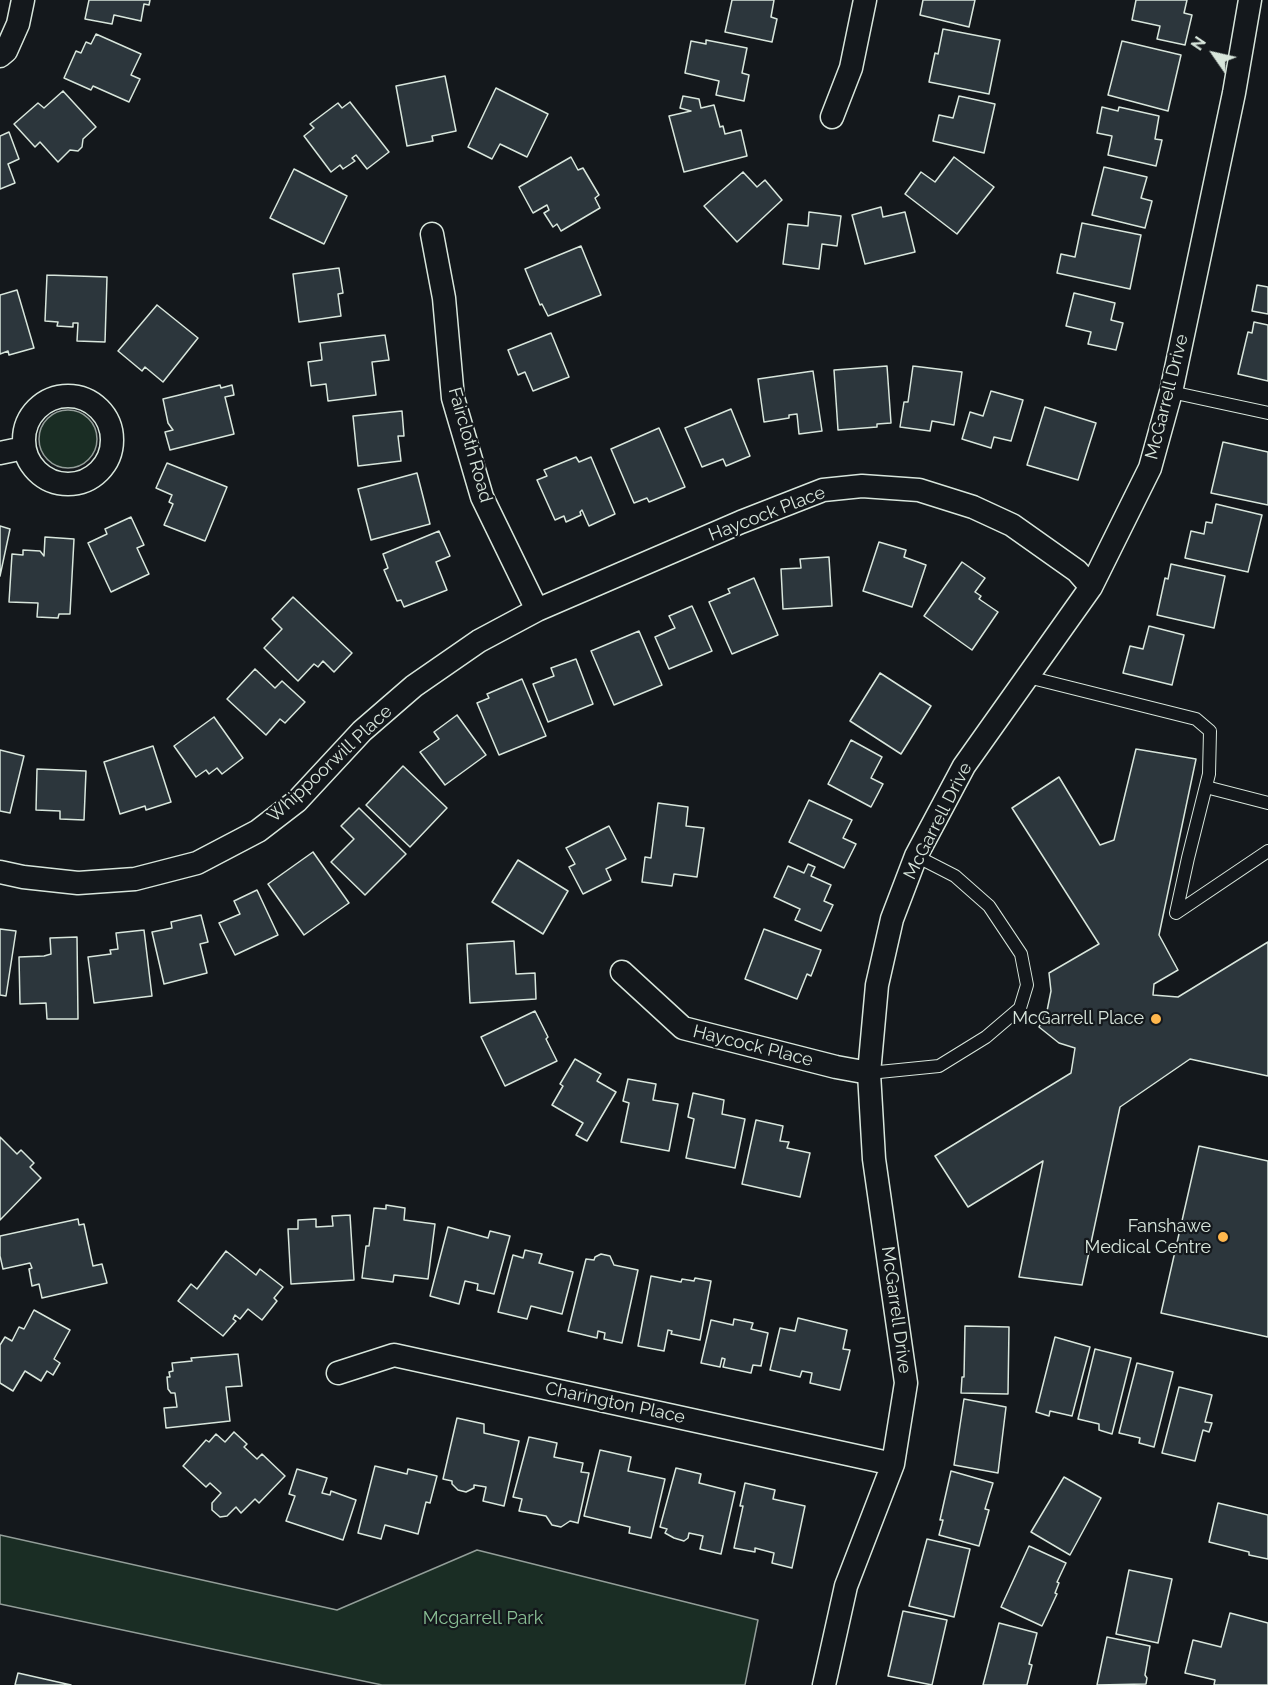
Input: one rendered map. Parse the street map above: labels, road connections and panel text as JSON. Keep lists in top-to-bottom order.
{
  "streets": {
    "street": [
      "McGarrell Drive",
      "Faircloth Road",
      "Haycock Place",
      "Whippoorwill Place",
      "Charington Place"
    ]
  },
  "crossings": [
    ["McGarrell Drive", "Haycock Place"],
    ["McGarrell Drive", "Charington Place"],
    ["Faircloth Road", "Haycock Place"],
    ["Faircloth Road", "Whippoorwill Place"],
    ["Haycock Place", "Whippoorwill Place"]
  ],
  "parks": ["Mcgarrell Park"],
  "places": ["McGarrell Place", "Fanshawe Medical Centre"],
  "north": "top left"
}
